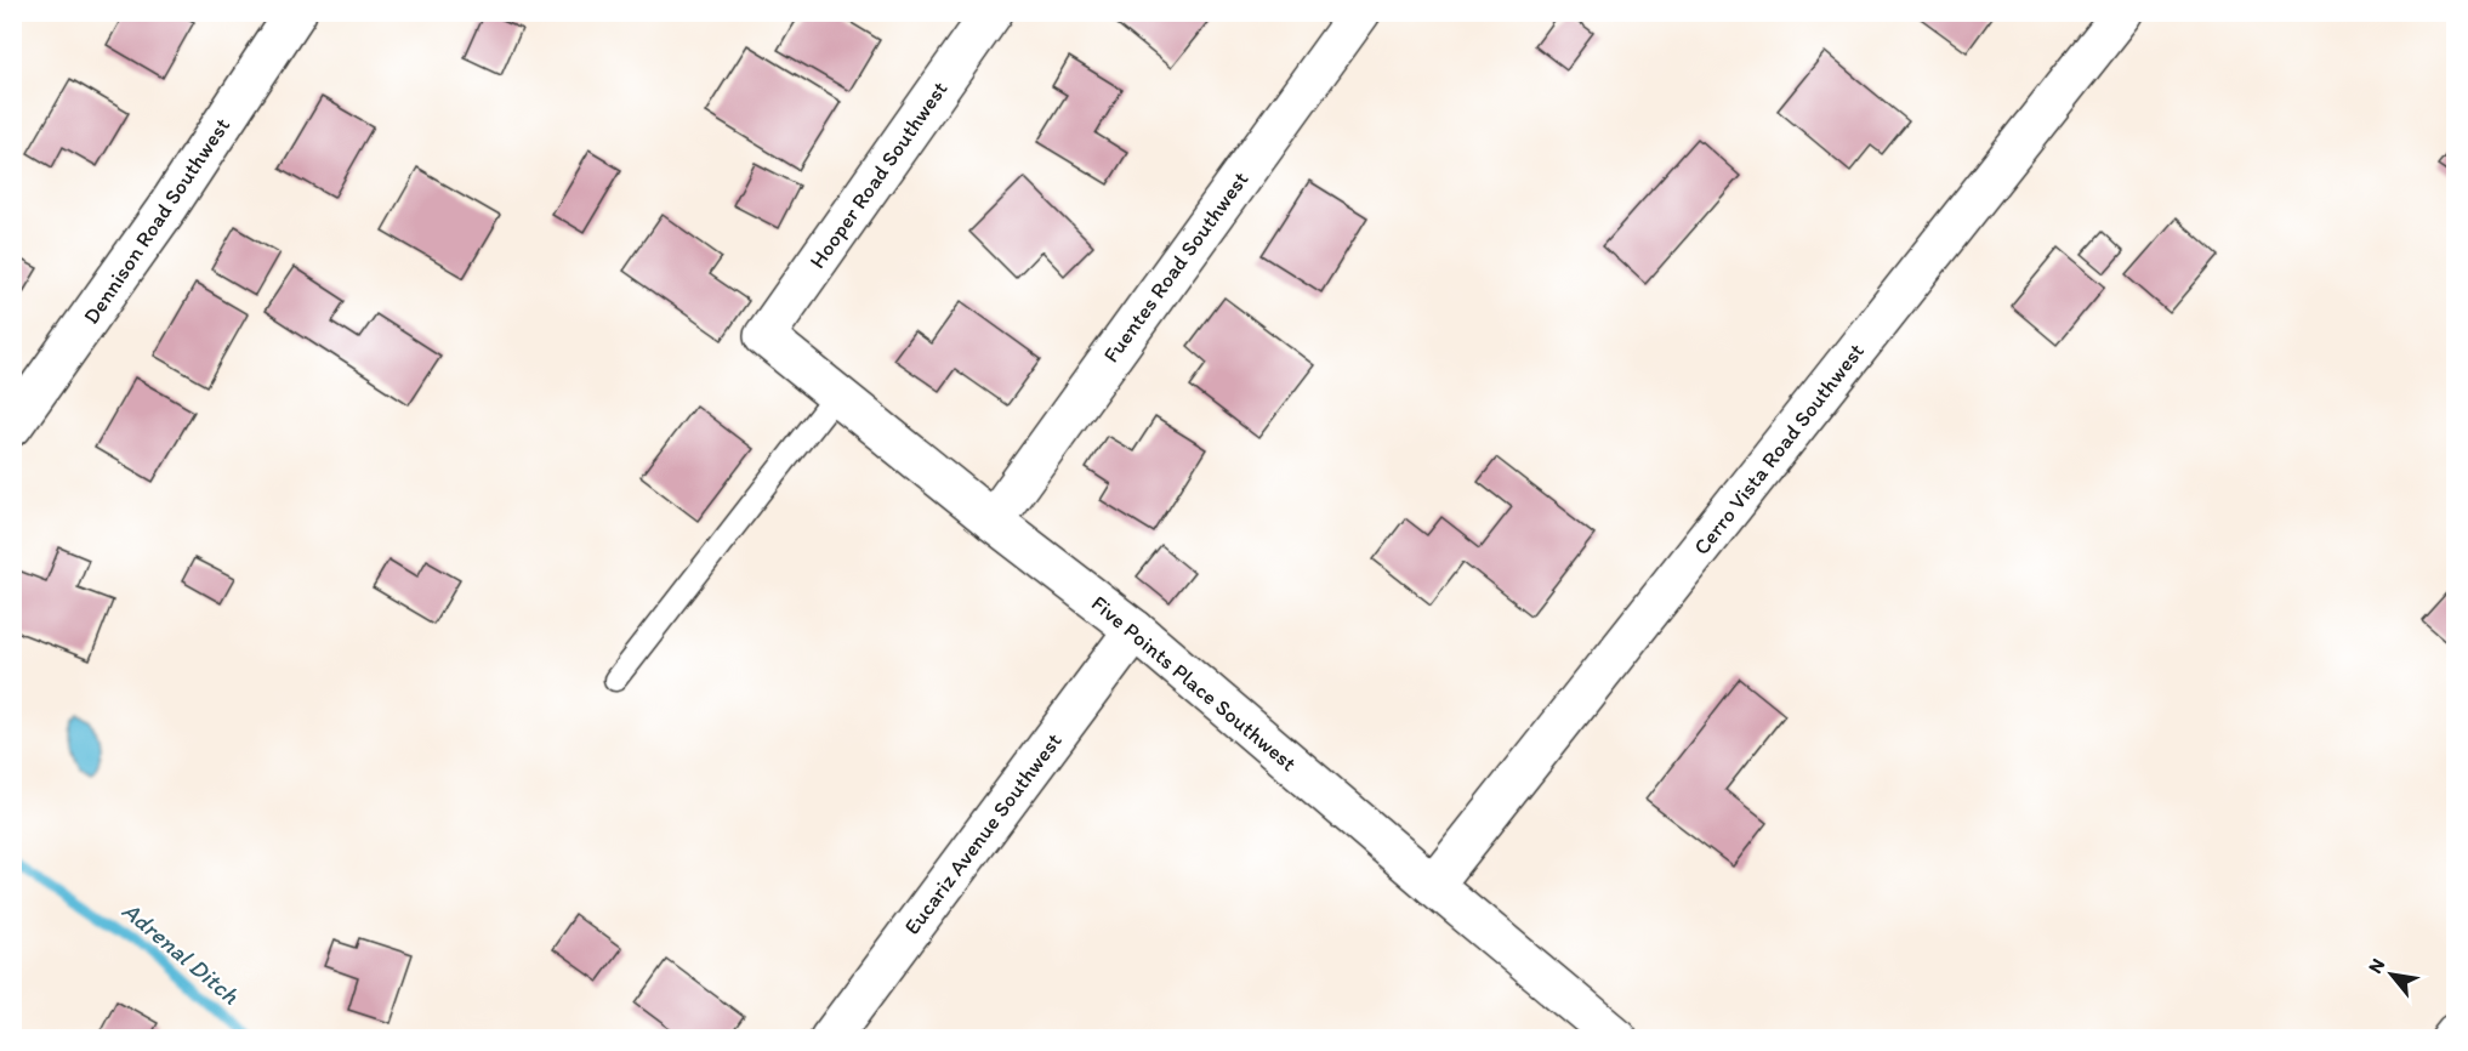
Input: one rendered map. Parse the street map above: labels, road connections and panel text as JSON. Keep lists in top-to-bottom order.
{
  "streets": {
    "street": [
      "Hooper Road Southwest",
      "Dennison Road Southwest",
      "Fuentes Road Southwest",
      "Cerro Vista Road Southwest",
      "Five Points Place Southwest",
      "Eucariz Avenue Southwest"
    ]
  },
  "crossings": [
    ["Hooper Road Southwest", "Five Points Place Southwest"],
    ["Fuentes Road Southwest", "Five Points Place Southwest"],
    ["Cerro Vista Road Southwest", "Five Points Place Southwest"],
    ["Five Points Place Southwest", "Eucariz Avenue Southwest"]
  ],
  "water": ["Adrenal Ditch"],
  "north": "top left"
}
